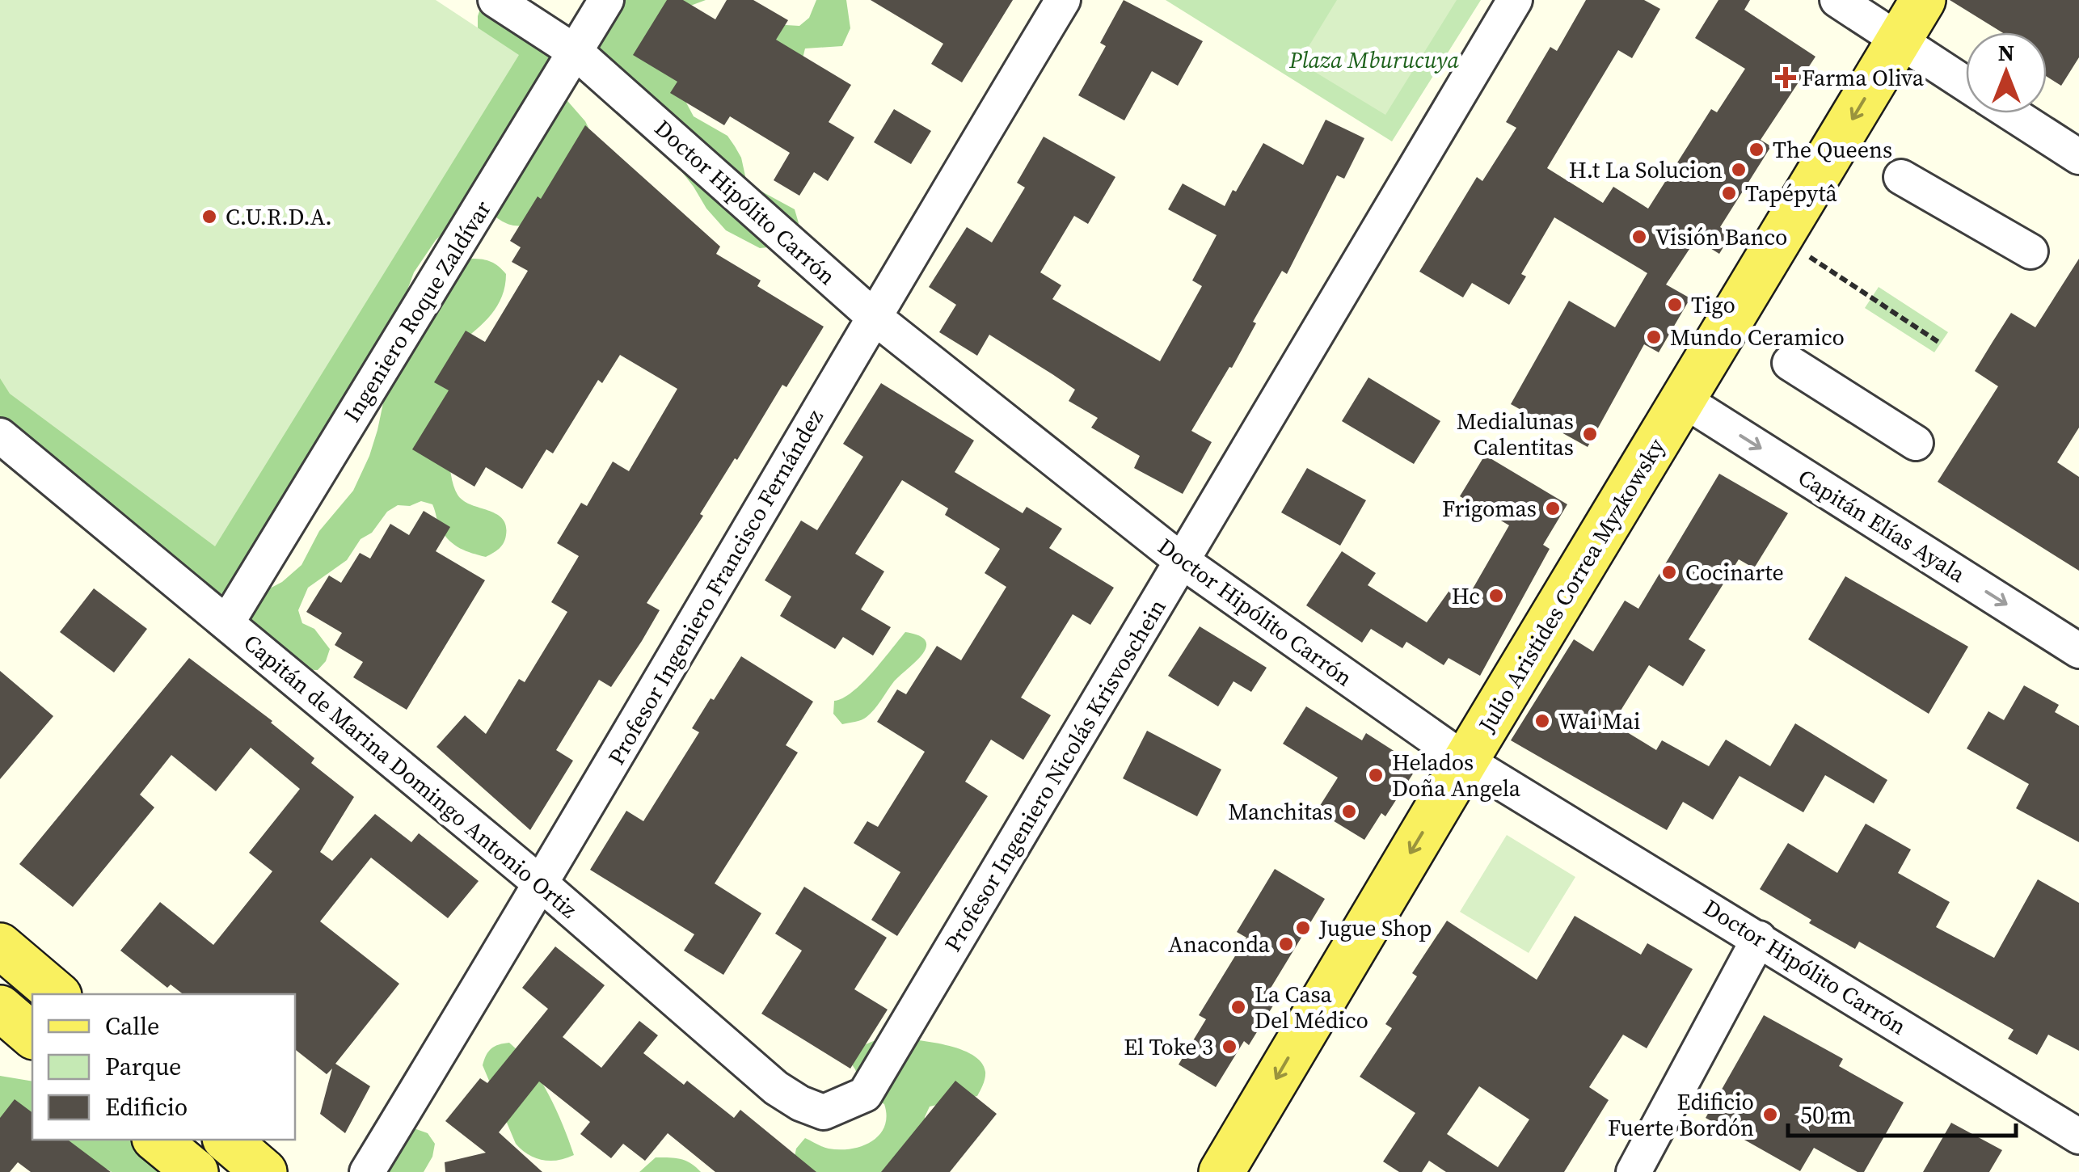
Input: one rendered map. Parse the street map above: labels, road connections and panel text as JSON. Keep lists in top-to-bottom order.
{
  "streets": {
    "main road": ["Julio Aristides Correa Myzkowsky"],
    "street": [
      "Doctor Hipólito Carrón",
      "Ingeniero Roque Zaldívar",
      "Capitán Elías Ayala",
      "Profesor Ingeniero Francisco Fernández",
      "Profesor Ingeniero Nicolás Krisvoschein",
      "Capitán de Marina Domingo Antonio Ortiz"
    ]
  },
  "crossings": [
    ["Doctor Hipólito Carrón", "Ingeniero Roque Zaldívar"],
    ["Doctor Hipólito Carrón", "Julio Aristides Correa Myzkowsky"],
    ["Doctor Hipólito Carrón", "Profesor Ingeniero Francisco Fernández"],
    ["Doctor Hipólito Carrón", "Profesor Ingeniero Nicolás Krisvoschein"],
    ["Ingeniero Roque Zaldívar", "Capitán de Marina Domingo Antonio Ortiz"],
    ["Capitán Elías Ayala", "Julio Aristides Correa Myzkowsky"],
    ["Profesor Ingeniero Francisco Fernández", "Capitán de Marina Domingo Antonio Ortiz"],
    ["Profesor Ingeniero Nicolás Krisvoschein", "Capitán de Marina Domingo Antonio Ortiz"]
  ],
  "one_way": ["Julio Aristides Correa Myzkowsky"],
  "parks": ["Plaza Mburucuya"],
  "places": {
    "health": ["Farma Oliva"],
    "other": [
      "The Queens",
      "H.t La Solucion",
      "Tapépytâ",
      "C.U.R.D.A.",
      "Visión Banco",
      "Tigo",
      "Mundo Ceramico",
      "Medialunas Calentitas",
      "Frigomas",
      "Cocinarte",
      "Hc",
      "Wai Mai",
      "Helados Doña Angela",
      "Manchitas",
      "Jugue Shop",
      "Anaconda",
      "La Casa Del Médico",
      "El Toke 3",
      "Edificio Fuerte Bordón"
    ]
  },
  "legend": ["Calle", "Parque", "Edificio"],
  "scale_bar": "50 m",
  "north": "top"
}
